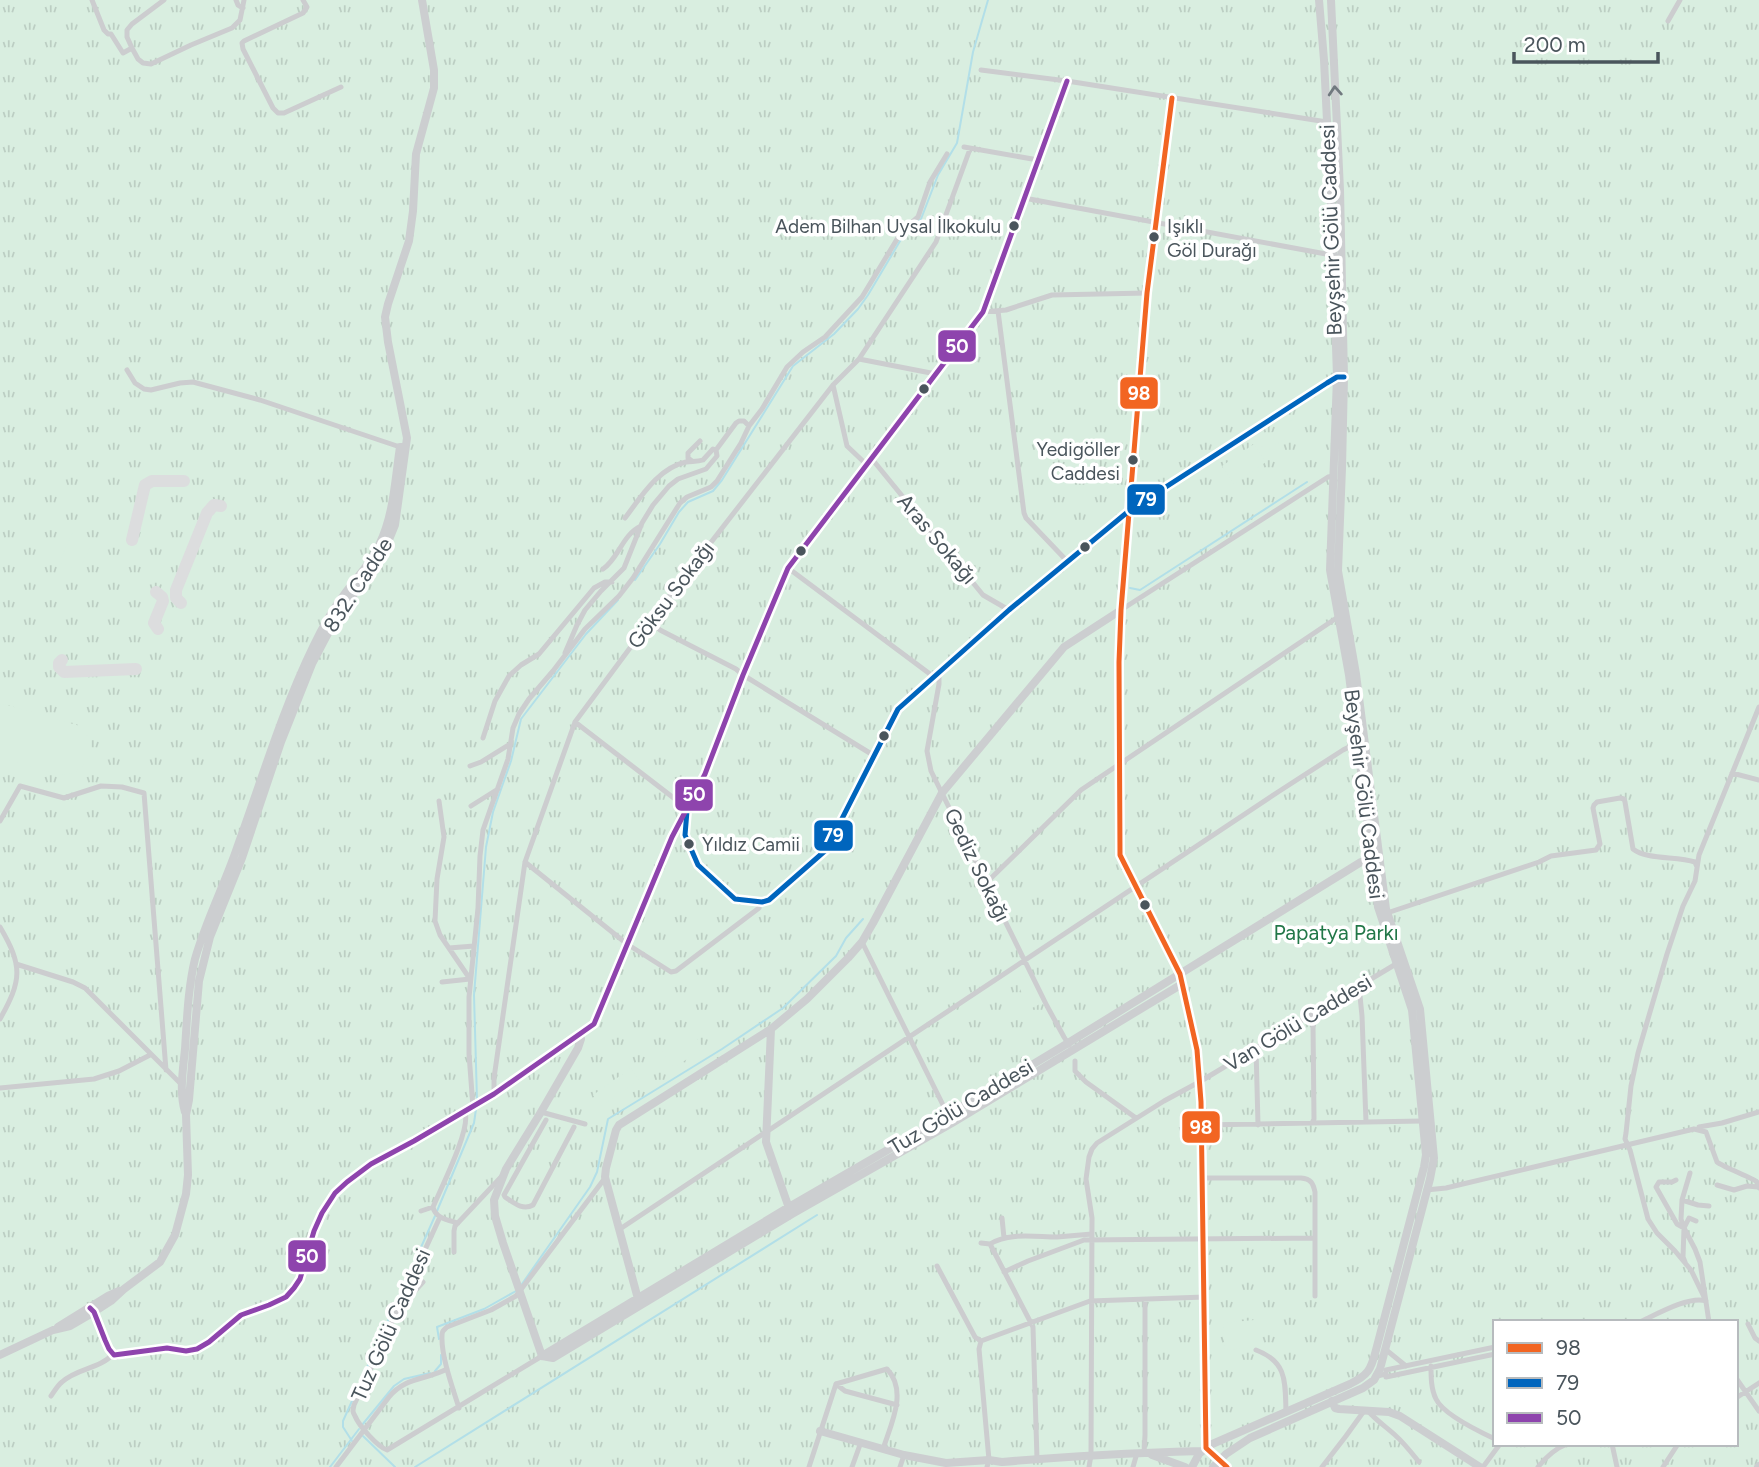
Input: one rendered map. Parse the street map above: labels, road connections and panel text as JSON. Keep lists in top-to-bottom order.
{
  "streets": {
    "street": [
      "Beyşehir Gölü Caddesi",
      "Aras Sokağı",
      "832. Cadde",
      "Göksu Sokağı",
      "Gediz Sokağı",
      "Van Gölü Caddesi",
      "Tuz Gölü Caddesi"
    ]
  },
  "crossings": [
    ["Beyşehir Gölü Caddesi", "Van Gölü Caddesi"],
    ["Beyşehir Gölü Caddesi", "Tuz Gölü Caddesi"],
    ["Aras Sokağı", "Göksu Sokağı"],
    ["Gediz Sokağı", "Tuz Gölü Caddesi"]
  ],
  "parks": ["Papatya Parkı"],
  "places": [
    "Adem Bilhan Uysal İlkokulu",
    "Işıklı Göl Durağı",
    "Yedigöller Caddesi",
    "Yıldız Camii"
  ],
  "lines": ["transit line 50", "transit line 98", "transit line 79"],
  "legend": ["98", "79", "50"],
  "scale_bar": "200 m"
}
